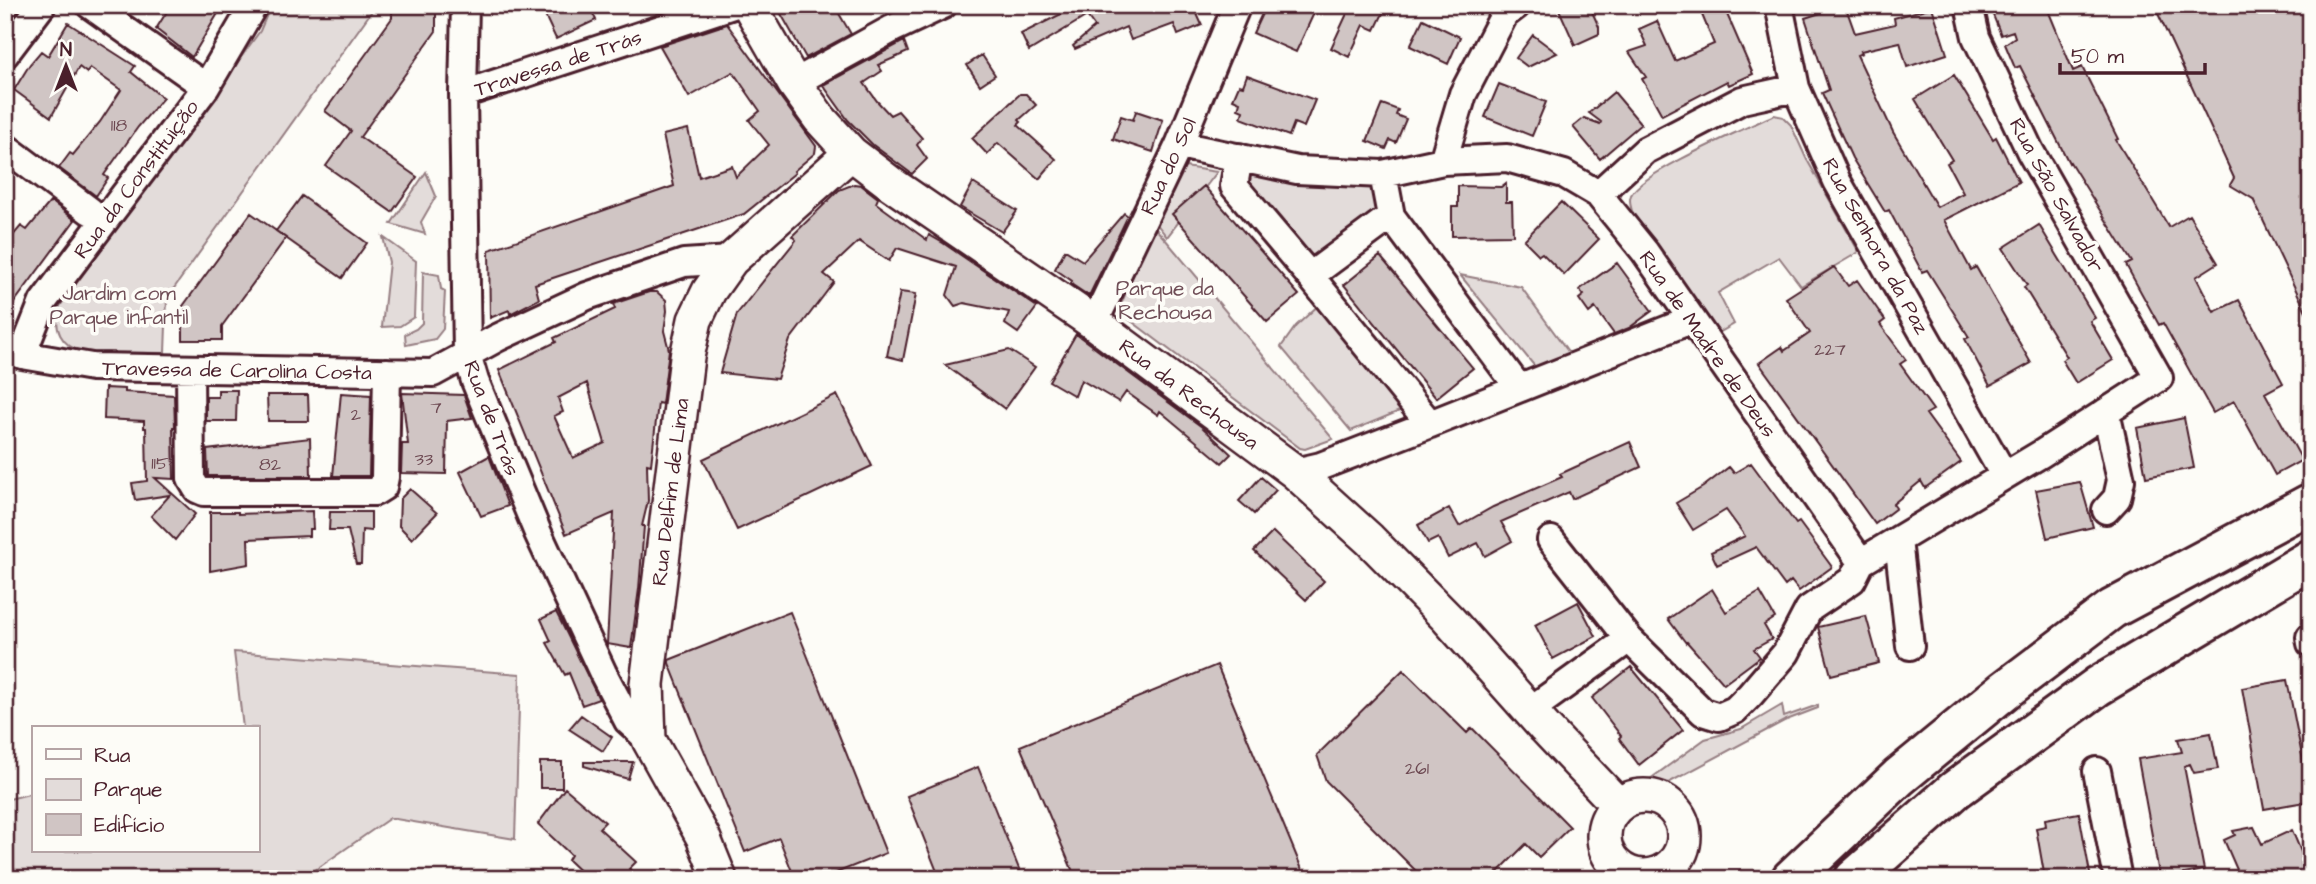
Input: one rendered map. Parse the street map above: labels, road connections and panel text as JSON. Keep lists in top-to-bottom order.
{
  "streets": {
    "main road": ["Rua da Rechousa", "Rua Delfim de Lima"],
    "street": [
      "Travessa de Trás",
      "Rua do Sol",
      "Rua da Constituição",
      "Rua São Salvador",
      "Rua Senhora da Paz",
      "Rua de Madre de Deus",
      "Travessa de Carolina Costa",
      "Rua de Trás"
    ]
  },
  "crossings": [
    ["Travessa de Trás", "Rua de Trás"],
    ["Rua do Sol", "Rua de Madre de Deus"],
    ["Rua do Sol", "Rua da Rechousa"],
    ["Rua da Constituição", "Travessa de Carolina Costa"],
    ["Travessa de Carolina Costa", "Rua de Trás"],
    ["Travessa de Carolina Costa", "Rua Delfim de Lima"],
    ["Rua da Rechousa", "Rua Delfim de Lima"],
    ["Rua de Trás", "Rua Delfim de Lima"]
  ],
  "parks": ["Parque da Rechousa", "Jardim com Parque infantil"],
  "house_numbers": [
    "118",
    "227",
    "7",
    "2",
    "33",
    "115",
    "82",
    "261"
  ],
  "legend": ["Rua", "Parque", "Edifício"],
  "scale_bar": "50 m",
  "north": "top"
}
